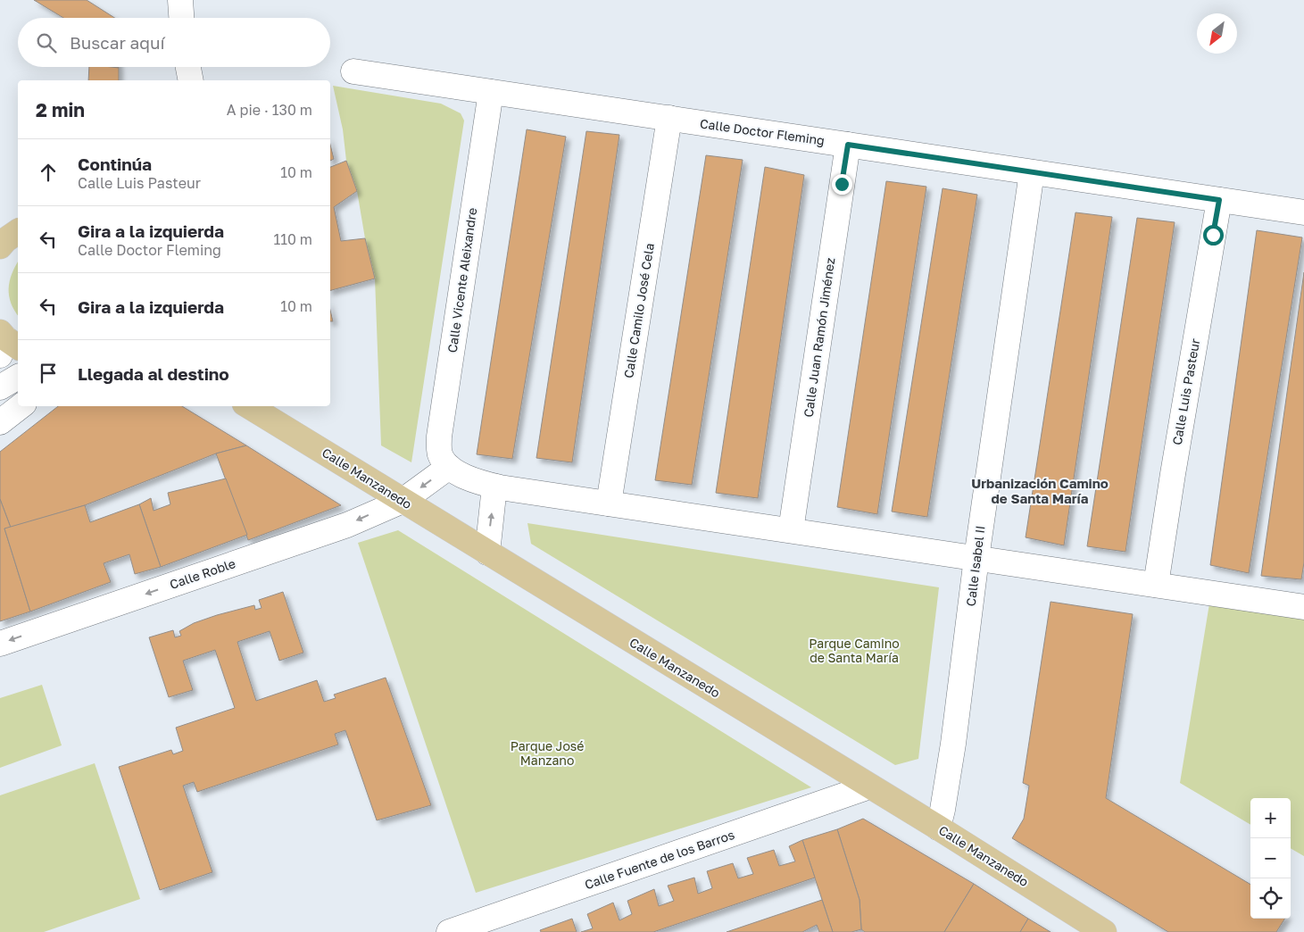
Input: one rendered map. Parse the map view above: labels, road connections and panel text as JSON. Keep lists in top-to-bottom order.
{
  "streets": {
    "main road": ["Calle Manzanedo"],
    "street": [
      "Calle Doctor Fleming",
      "Calle Vicente Aleixandre",
      "Calle Camilo José Cela",
      "Calle Juan Ramón Jiménez",
      "Calle Luis Pasteur",
      "Calle Isabel II",
      "Calle Roble",
      "Calle Fuente de los Barros"
    ]
  },
  "crossings": [
    ["Calle Doctor Fleming", "Calle Vicente Aleixandre"],
    ["Calle Doctor Fleming", "Calle Camilo José Cela"],
    ["Calle Doctor Fleming", "Calle Juan Ramón Jiménez"],
    ["Calle Doctor Fleming", "Calle Luis Pasteur"],
    ["Calle Doctor Fleming", "Calle Isabel II"],
    ["Calle Vicente Aleixandre", "Calle Roble"],
    ["Calle Manzanedo", "Calle Isabel II"],
    ["Calle Manzanedo", "Calle Roble"],
    ["Calle Manzanedo", "Calle Fuente de los Barros"]
  ],
  "one_way": ["Calle Roble"],
  "districts": ["Urbanización Camino de Santa María"],
  "parks": ["Parque Camino de Santa María", "Parque José Manzano"],
  "north": "bottom left",
  "page": {
    "search": "Buscar aquí",
    "heading": ["2 min", "A pie · 130 m"],
    "list": [
      ["Continúa", "Calle Luis Pasteur", "10 m"],
      ["Gira a la izquierda", "Calle Doctor Fleming", "110 m"],
      ["Gira a la izquierda", "10 m"],
      "Llegada al destino"
    ],
    "map_buttons": ["+", "−"]
  }
}
